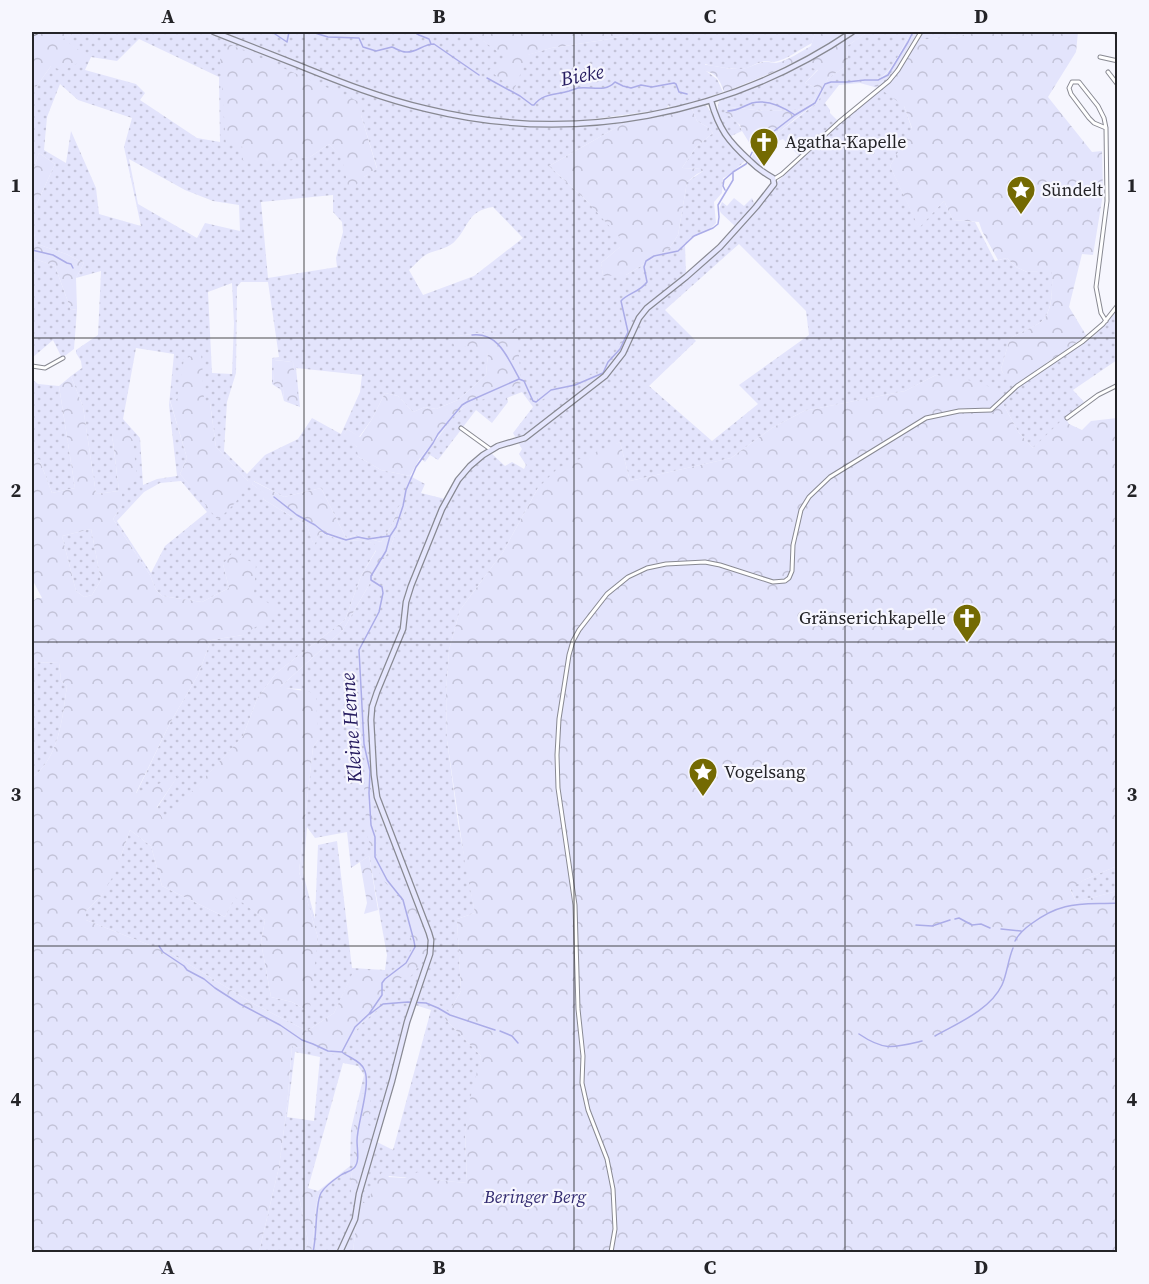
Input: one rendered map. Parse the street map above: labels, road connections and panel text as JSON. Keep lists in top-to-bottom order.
{
  "water": ["Bieke", "Kleine Henne"],
  "parks": ["Beringer Berg"],
  "places": {
    "church": ["Agatha-Kapelle", "Gränserichkapelle"],
    "place": ["Sündelt", "Vogelsang"]
  },
  "grid": {
    "columns": [
      "A",
      "B",
      "C",
      "D"
    ],
    "rows": [
      "1",
      "2",
      "3",
      "4"
    ]
  }
}
